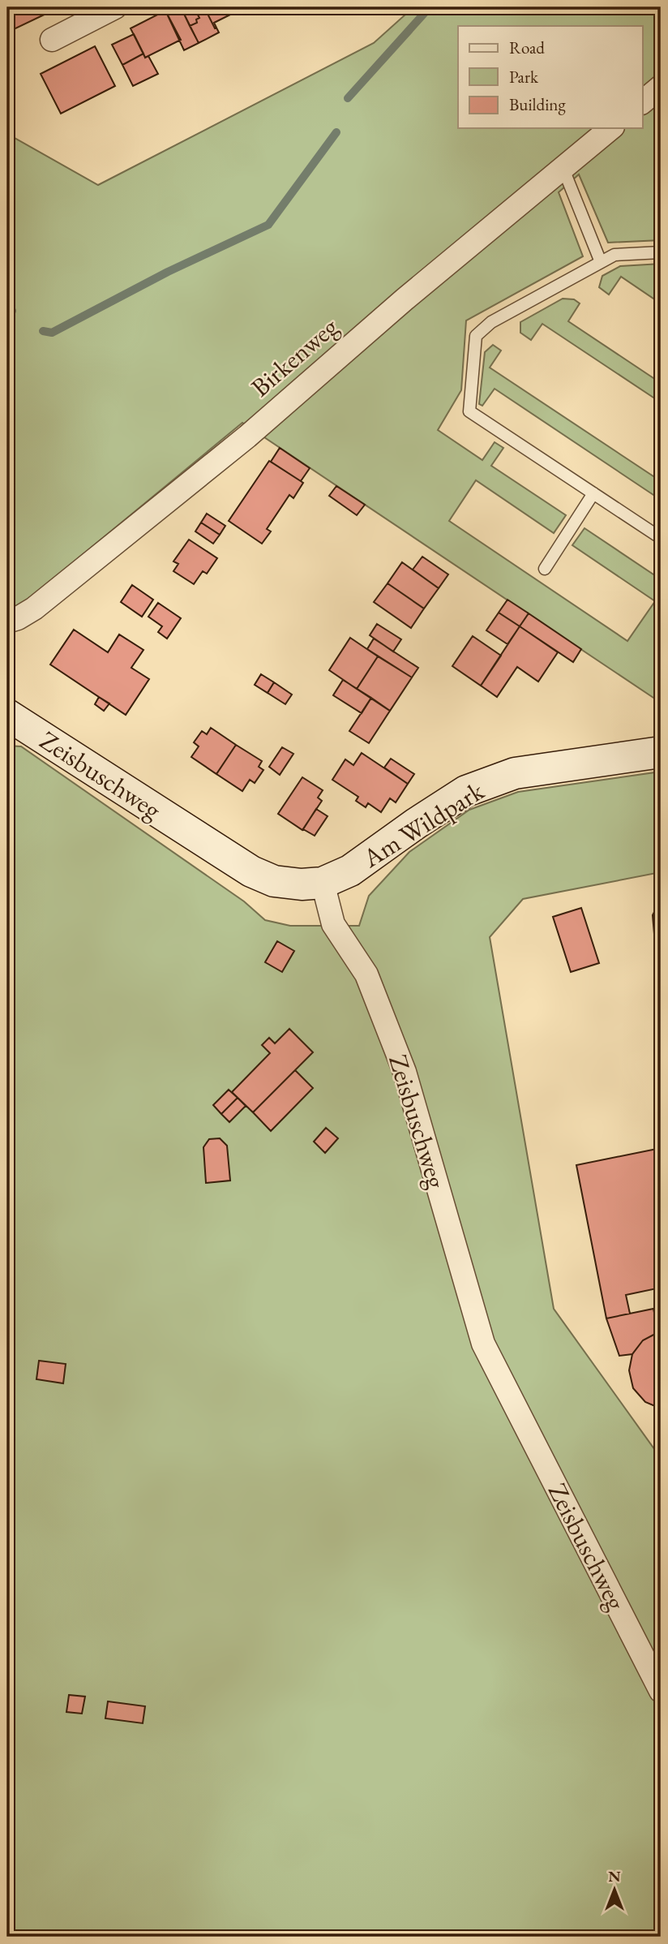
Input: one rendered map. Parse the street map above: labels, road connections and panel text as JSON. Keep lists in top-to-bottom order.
{
  "streets": {
    "street": ["Birkenweg", "Zeisbuschweg", "Am Wildpark"]
  },
  "crossings": [
    ["Zeisbuschweg", "Am Wildpark"]
  ],
  "legend": ["Road", "Park", "Building"],
  "north": "top"
}
